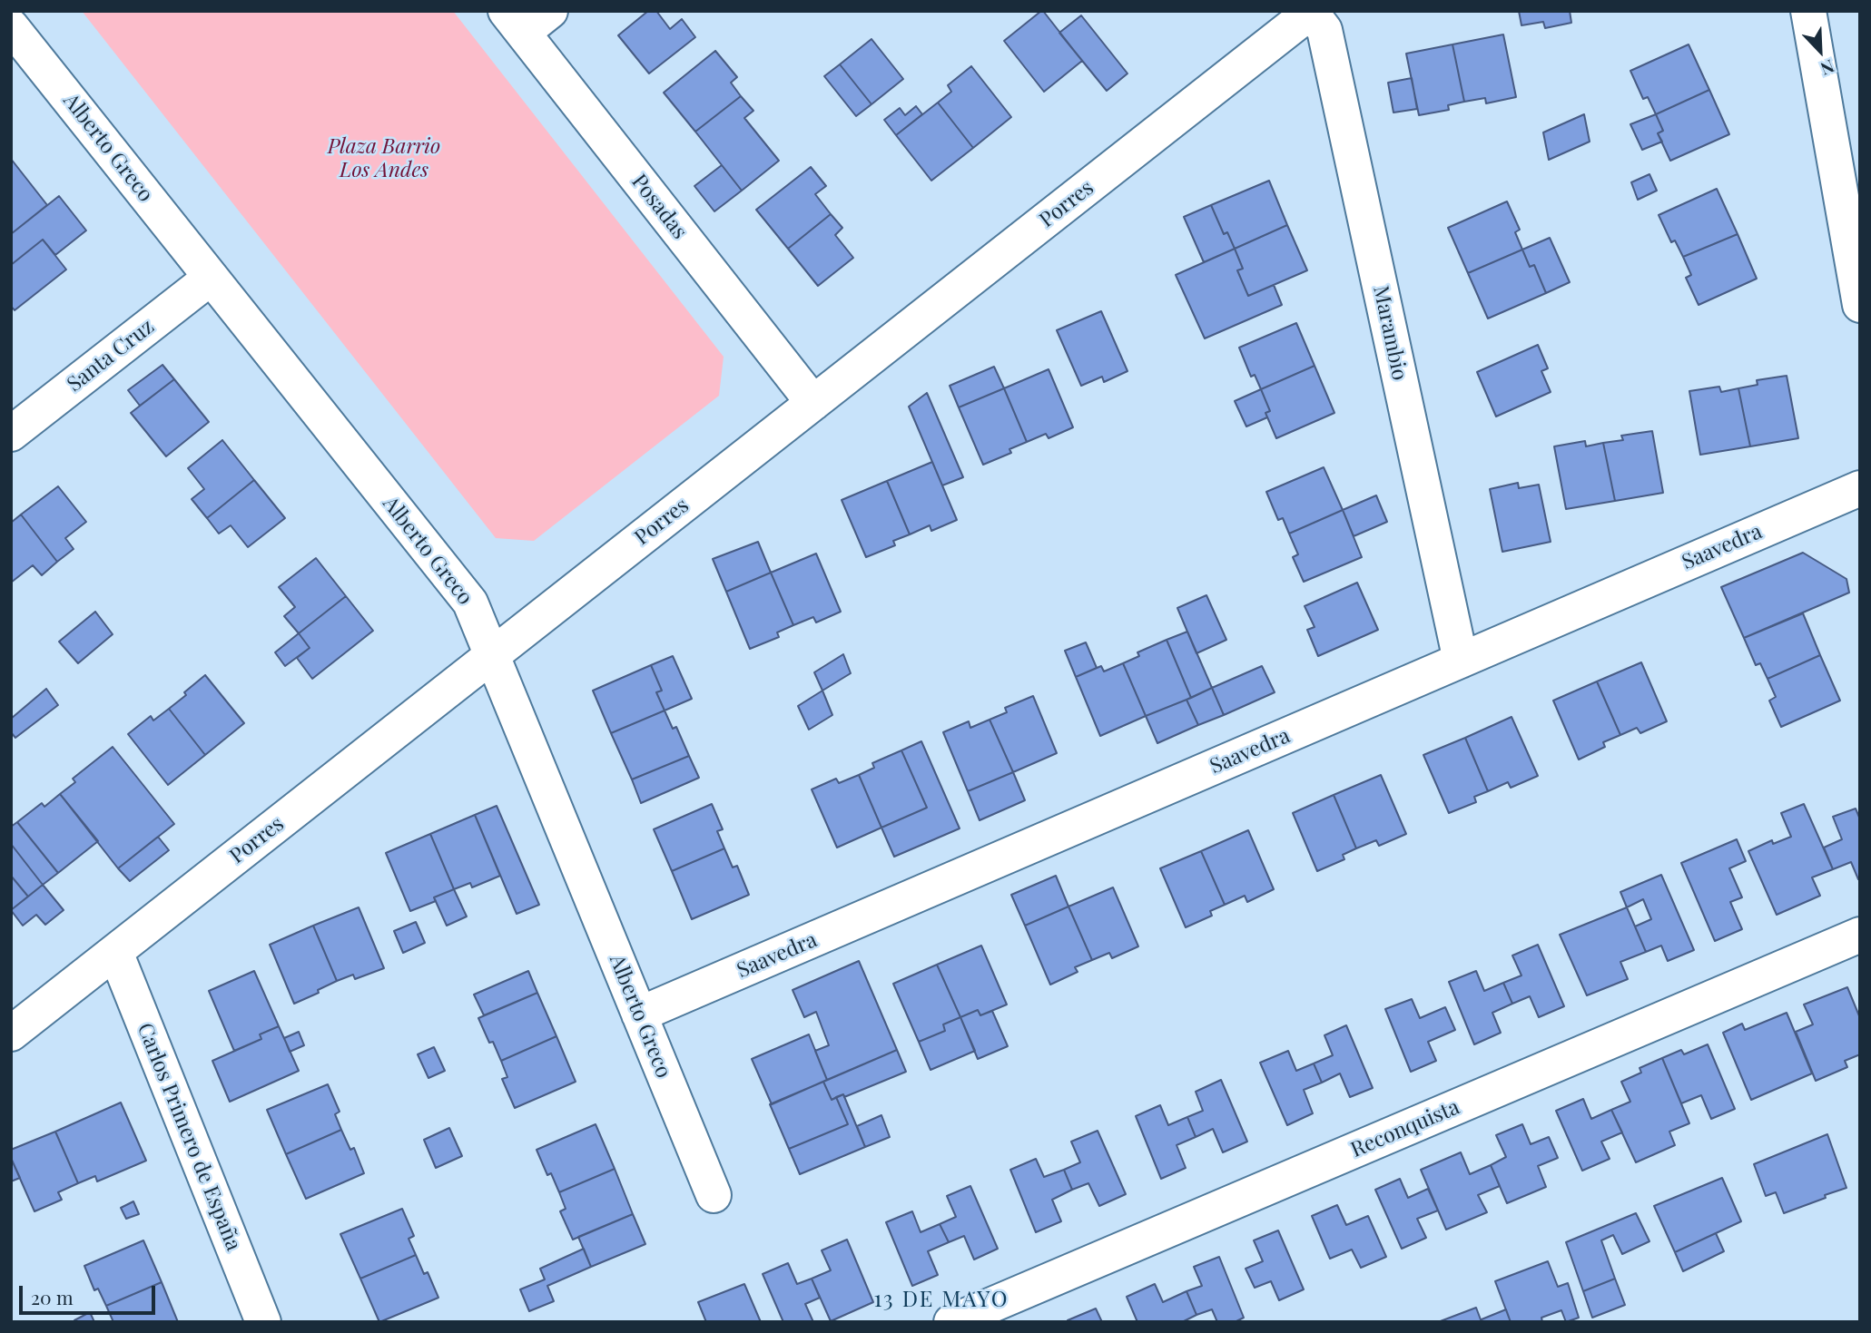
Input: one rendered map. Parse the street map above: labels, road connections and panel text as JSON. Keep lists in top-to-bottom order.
{
  "streets": {
    "street": [
      "Alberto Greco",
      "Porres",
      "Posadas",
      "Marambio",
      "Santa Cruz",
      "Saavedra",
      "Reconquista",
      "Carlos Primero de España"
    ]
  },
  "crossings": [
    ["Alberto Greco", "Porres"],
    ["Alberto Greco", "Santa Cruz"],
    ["Alberto Greco", "Saavedra"],
    ["Porres", "Posadas"],
    ["Porres", "Marambio"],
    ["Porres", "Carlos Primero de España"],
    ["Marambio", "Saavedra"]
  ],
  "districts": ["13 DE MAYO"],
  "parks": ["Plaza Barrio Los Andes"],
  "scale_bar": "20 m",
  "north": "bottom right"
}
